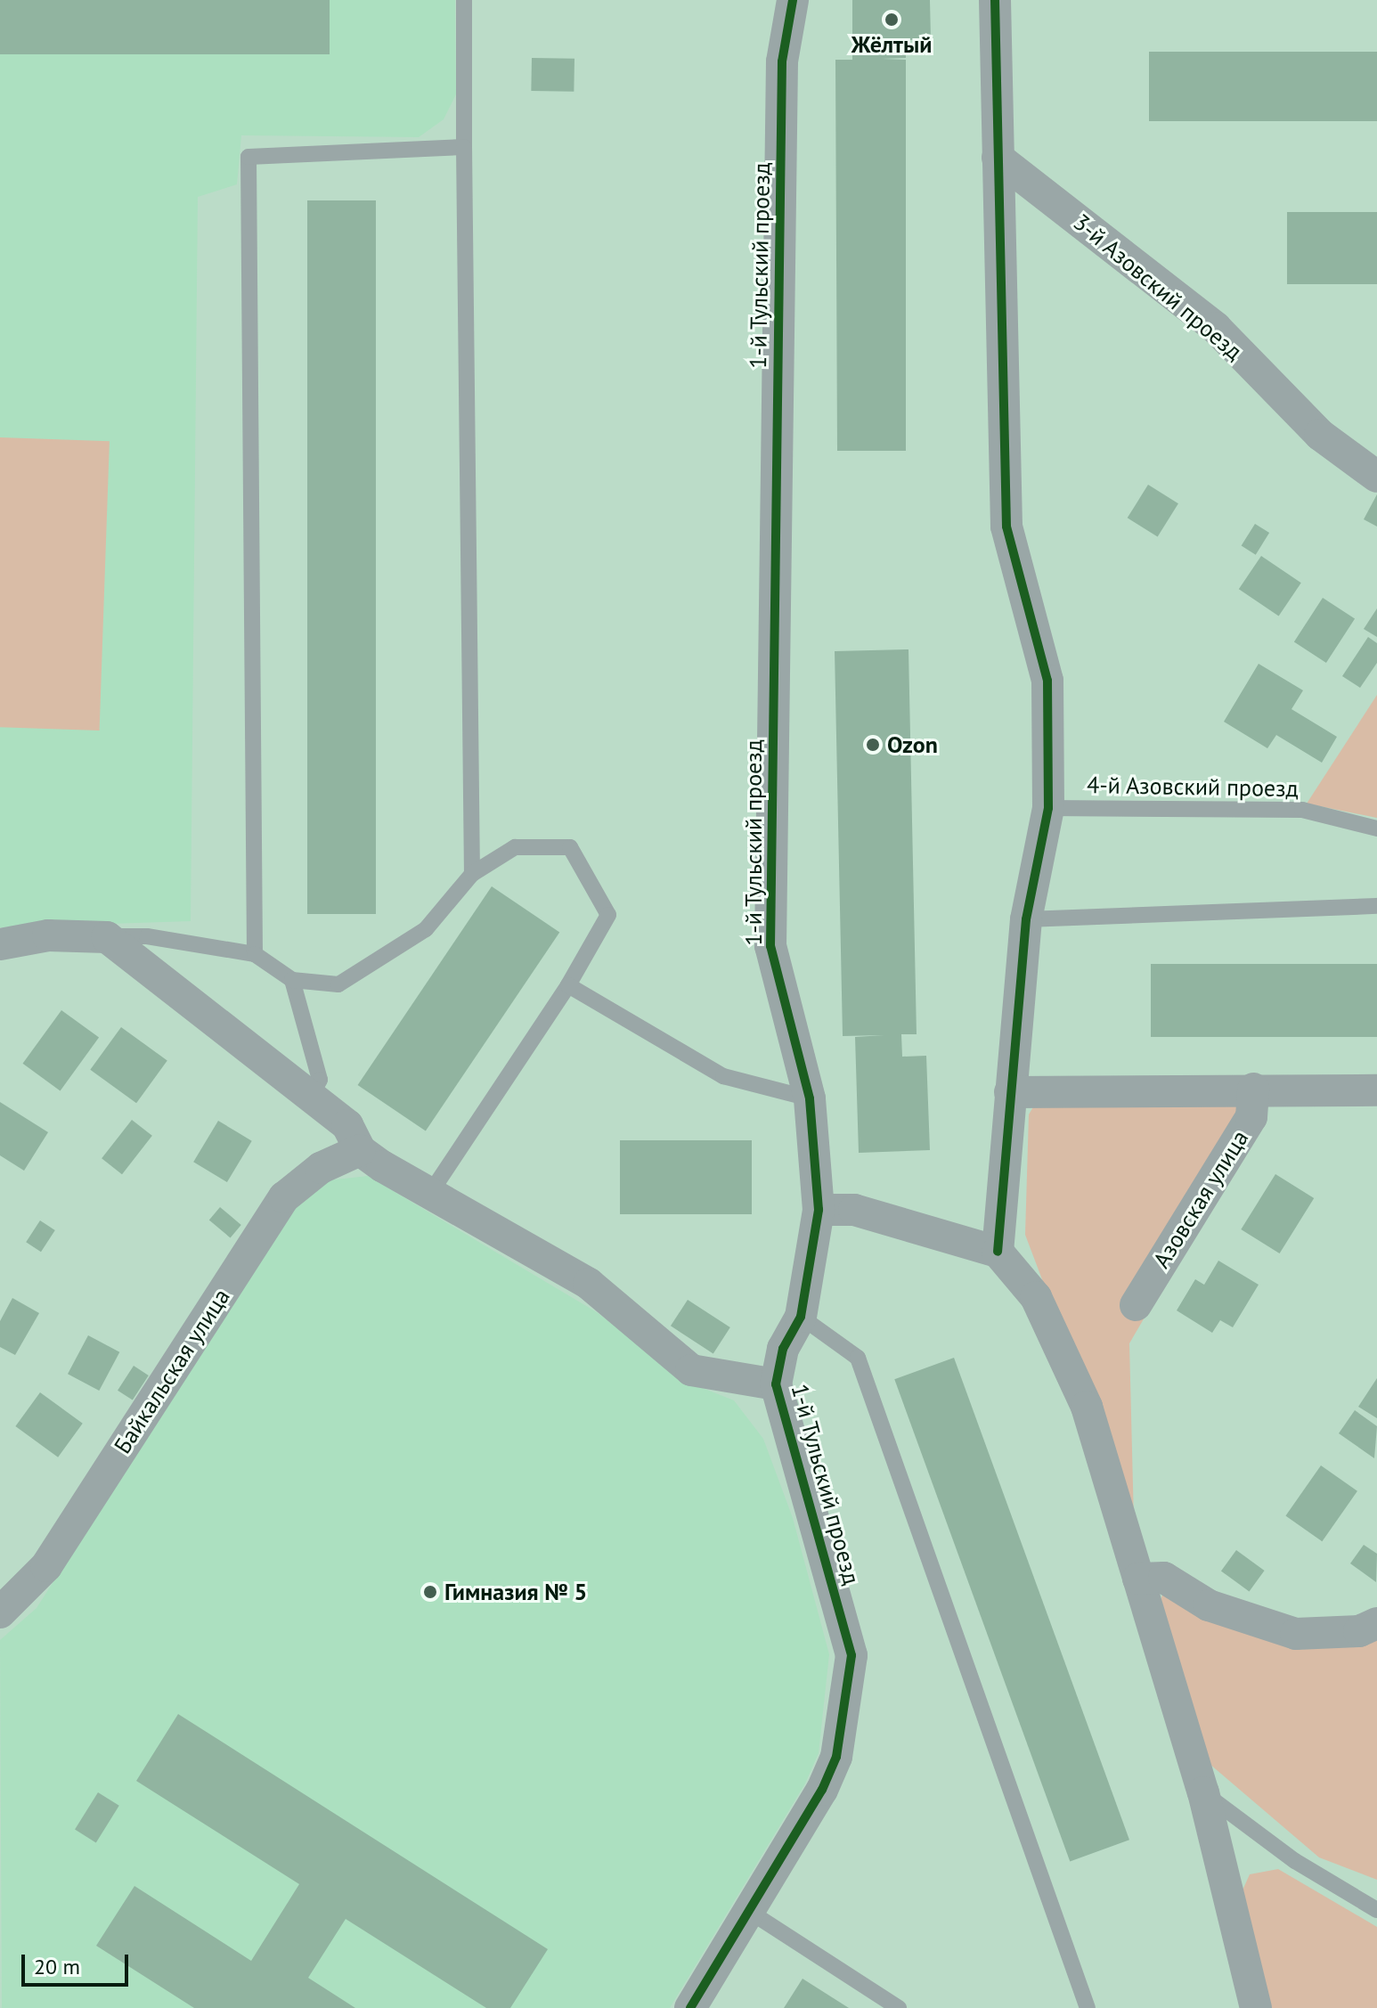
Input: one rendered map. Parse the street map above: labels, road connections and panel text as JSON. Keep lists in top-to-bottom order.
{
  "streets": {
    "street": [
      "1-й Тульский проезд",
      "3-й Азовский проезд",
      "Азовская улица",
      "Байкальская улица"
    ],
    "lane": ["4-й Азовский проезд"]
  },
  "places": ["Жёлтый", "Ozon", "Гимназия № 5"],
  "scale_bar": "20 m"
}
